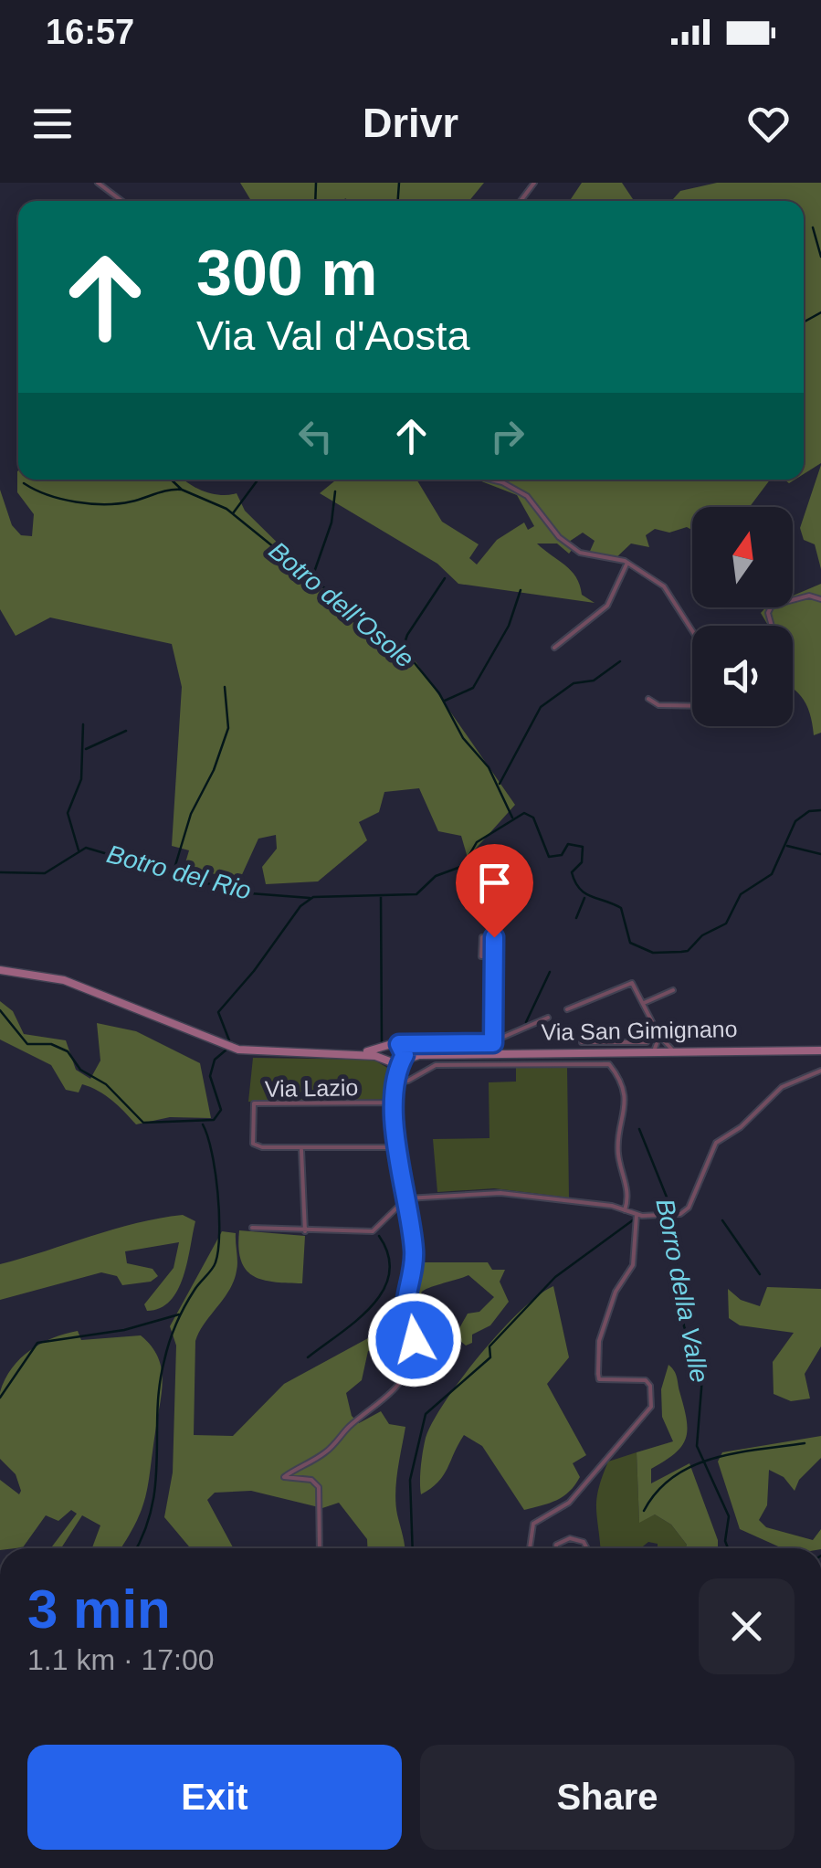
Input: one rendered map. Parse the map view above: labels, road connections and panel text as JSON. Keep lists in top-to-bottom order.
{
  "streets": {
    "main road": ["Via San Gimignano"],
    "street": ["Via Lazio"]
  },
  "water": ["Botro dell'Osole", "Botro del Rio", "Borro della Valle"],
  "north": "top",
  "page": {
    "status": "16:57",
    "header": "Drivr",
    "turn": ["300 m", "Via Val d'Aosta"],
    "heading": ["3 min", "1.1 km · 17:00"],
    "buttons": ["Exit", "Share"]
  }
}
